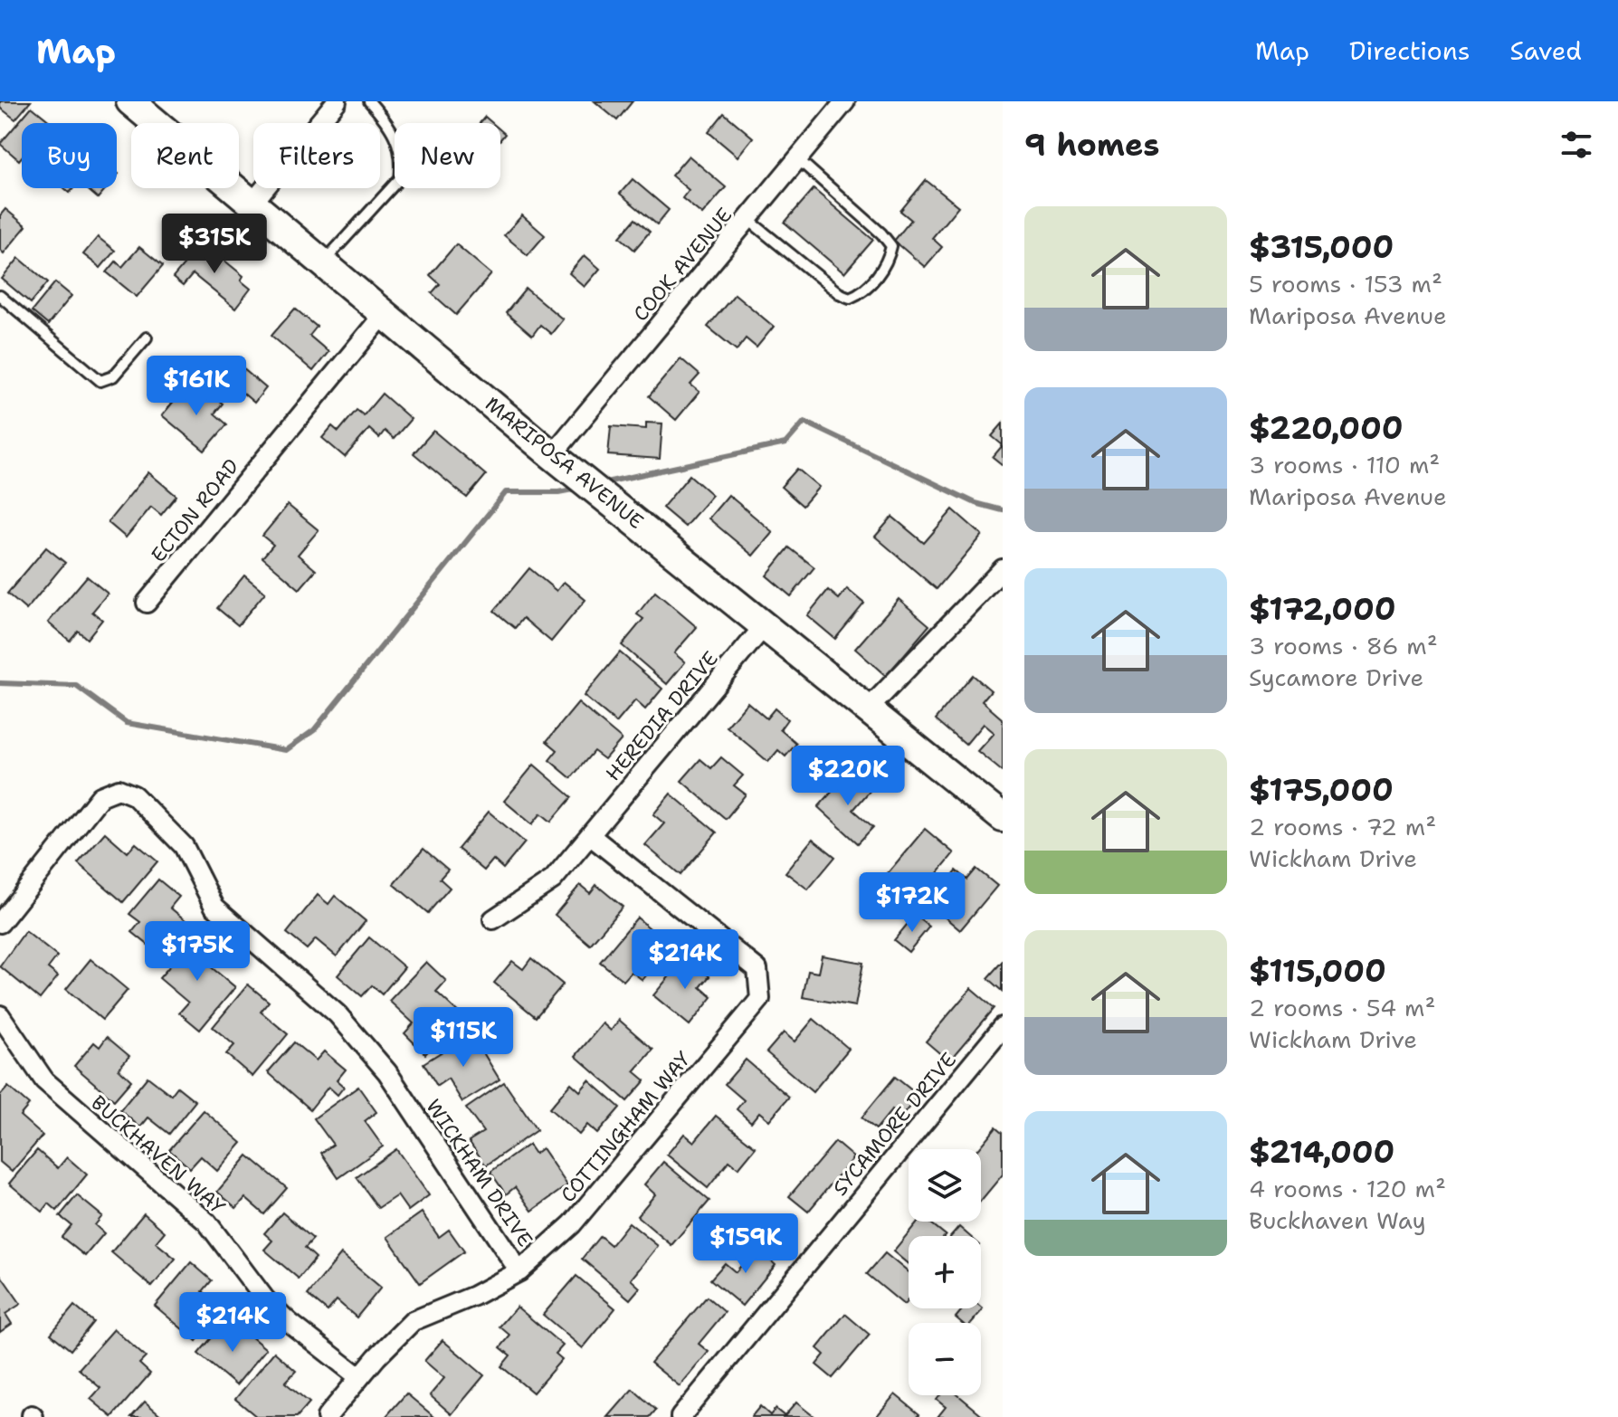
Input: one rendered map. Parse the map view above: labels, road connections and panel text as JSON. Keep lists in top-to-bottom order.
{
  "streets": {
    "street": [
      "COOK AVENUE",
      "MARIPOSA AVENUE",
      "ECTON ROAD",
      "HEREDIA DRIVE",
      "SYCAMORE DRIVE",
      "COTTINGHAM WAY",
      "BUCKHAVEN WAY",
      "WICKHAM DRIVE"
    ]
  },
  "crossings": [
    ["COOK AVENUE", "MARIPOSA AVENUE"],
    ["MARIPOSA AVENUE", "ECTON ROAD"],
    ["MARIPOSA AVENUE", "HEREDIA DRIVE"],
    ["HEREDIA DRIVE", "COTTINGHAM WAY"],
    ["COTTINGHAM WAY", "BUCKHAVEN WAY"],
    ["COTTINGHAM WAY", "WICKHAM DRIVE"]
  ],
  "page": {
    "header": "Map",
    "nav": ["Map", "Directions", "Saved"],
    "heading": "9 homes",
    "chip": [
      "Buy",
      "Rent",
      "Filters",
      "New"
    ],
    "list": [
      {
        "name": "$315,000",
        "note": "5 rooms · 153 m² · Mariposa Avenue"
      },
      {
        "name": "$220,000",
        "note": "3 rooms · 110 m² · Mariposa Avenue"
      },
      {
        "name": "$172,000",
        "note": "3 rooms · 86 m² · Sycamore Drive"
      },
      {
        "name": "$175,000",
        "note": "2 rooms · 72 m² · Wickham Drive"
      },
      {
        "name": "$115,000",
        "note": "2 rooms · 54 m² · Wickham Drive"
      },
      {
        "name": "$214,000",
        "note": "4 rooms · 120 m² · Buckhaven Way"
      }
    ],
    "price": [
      "$315K",
      "$161K",
      "$220K",
      "$172K",
      "$175K",
      "$214K",
      "$115K",
      "$159K",
      "$214K"
    ],
    "map_buttons": ["+", "−"]
  }
}
